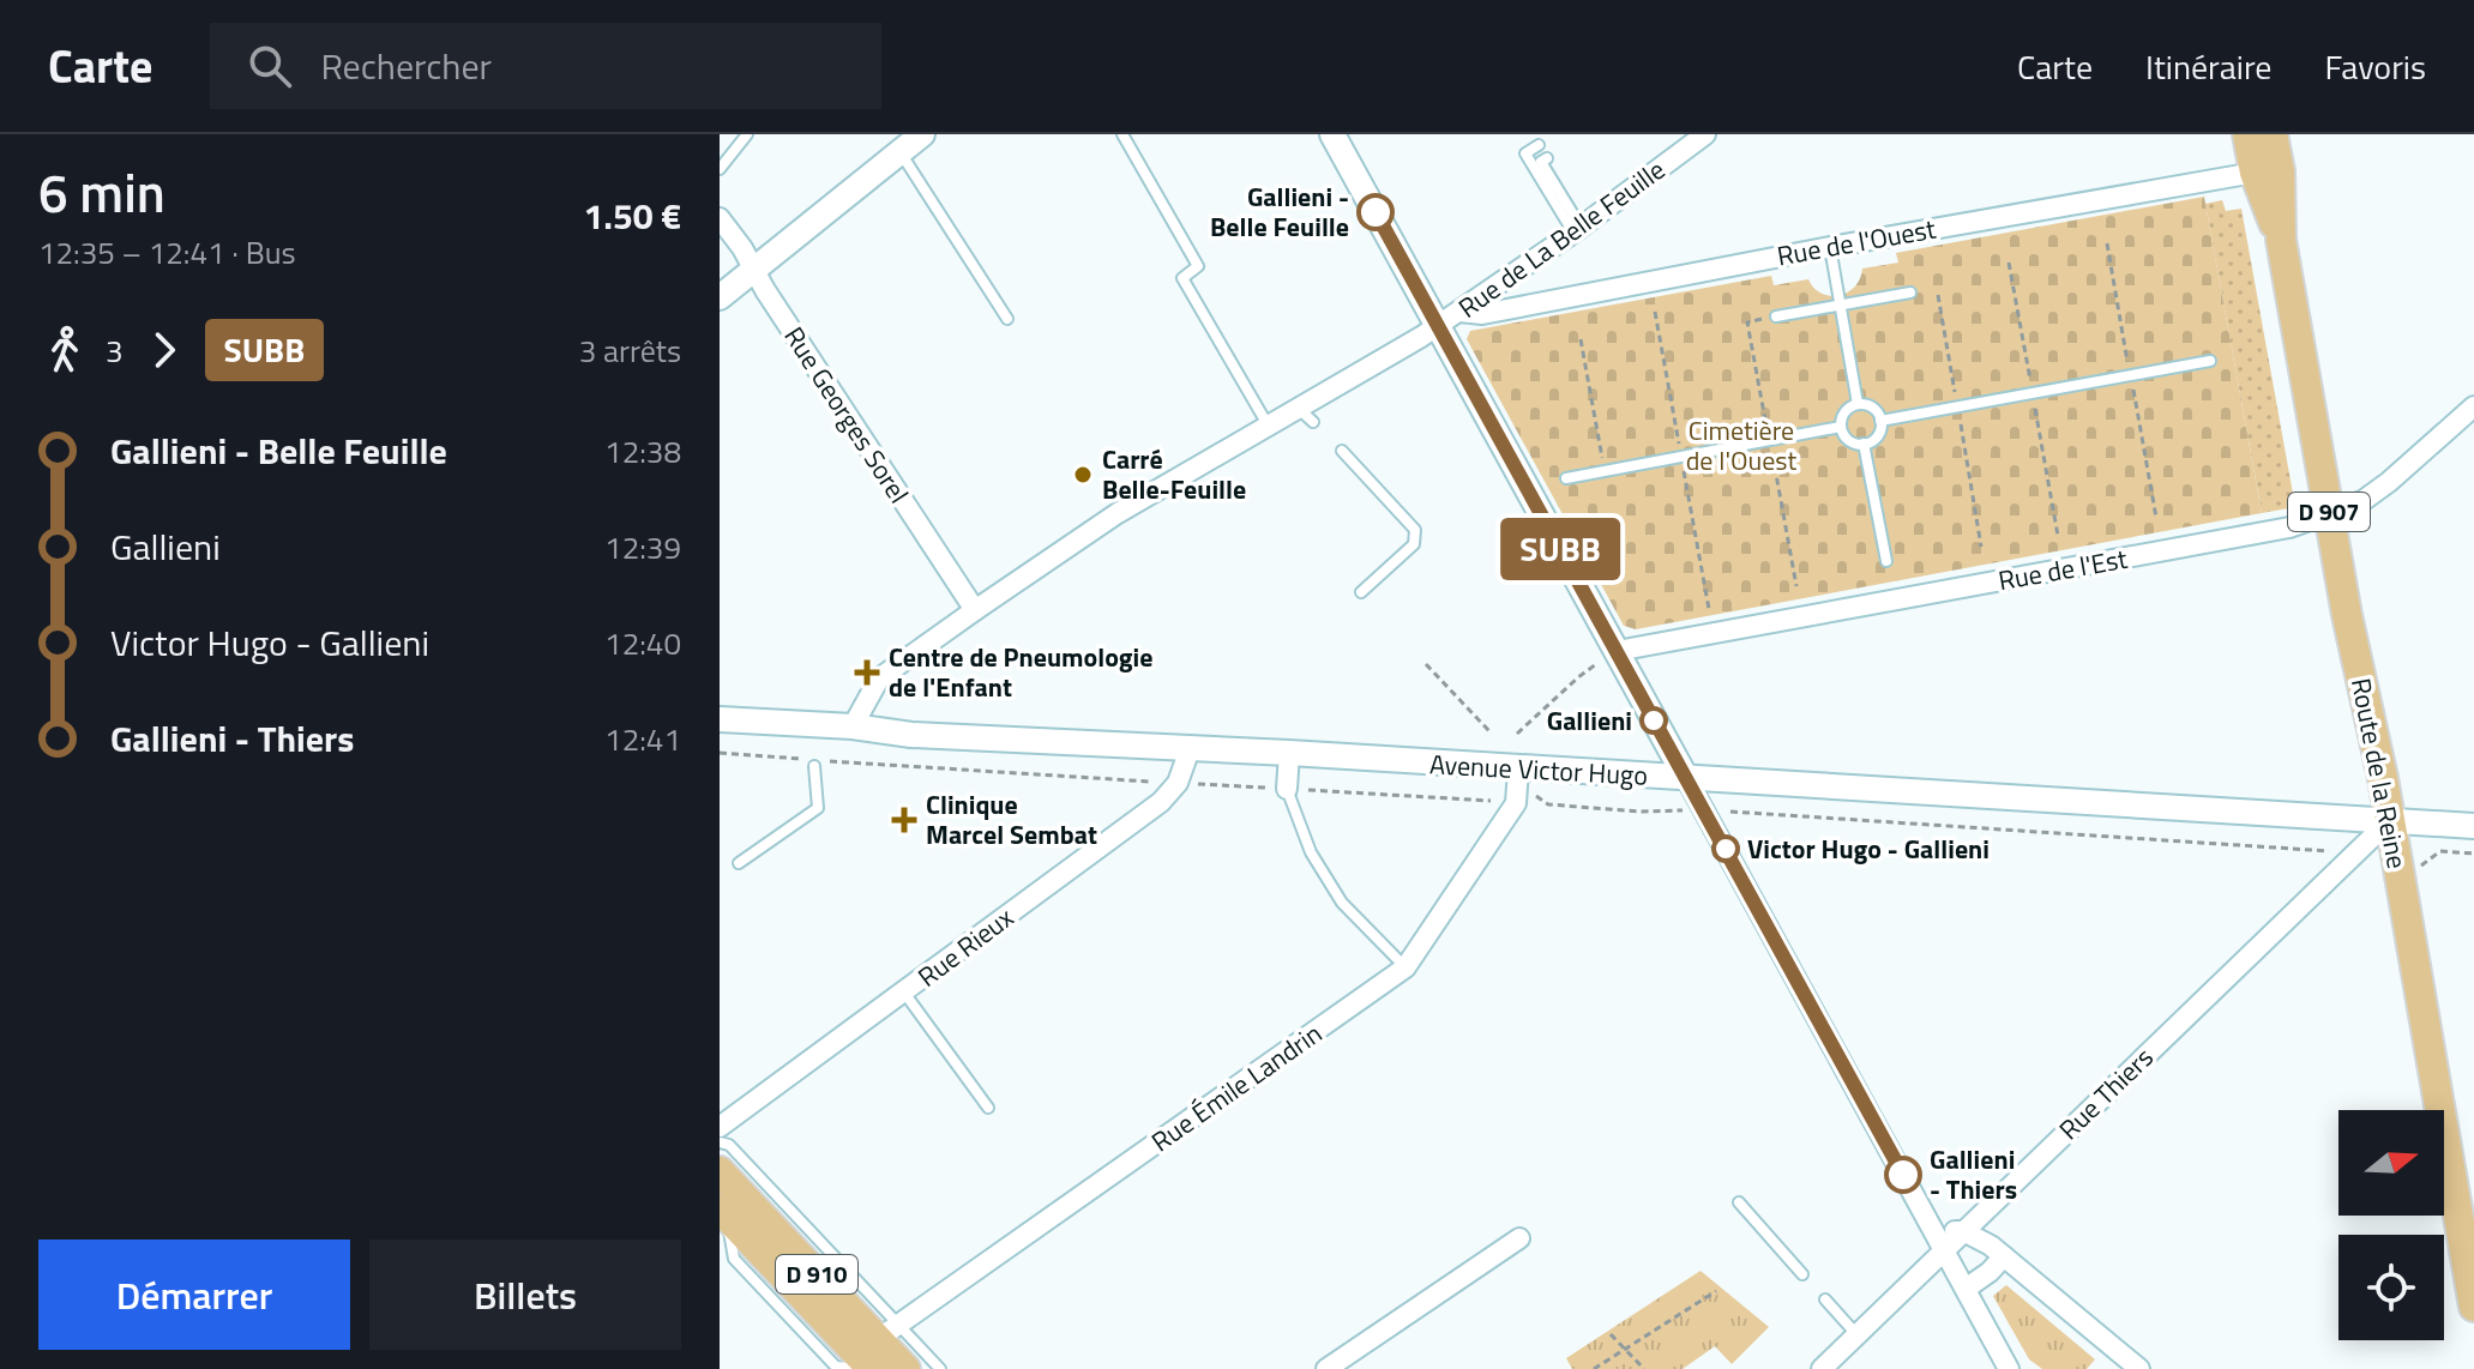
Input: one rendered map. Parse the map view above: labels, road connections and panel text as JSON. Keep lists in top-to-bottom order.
{
  "streets": {
    "main road": ["D 907", "Route de la Reine", "D 910"],
    "street": [
      "Rue de La Belle Feuille",
      "Rue de l'Ouest",
      "Rue Georges Sorel",
      "Rue de l'Est",
      "Avenue Victor Hugo",
      "Rue Rieux",
      "Rue Émile Landrin",
      "Rue Thiers"
    ]
  },
  "crossings": [
    ["Rue de La Belle Feuille", "Rue de l'Ouest"],
    ["Rue de La Belle Feuille", "Rue Georges Sorel"],
    ["Rue de La Belle Feuille", "Avenue Victor Hugo"],
    ["Rue de l'Ouest", "Route de la Reine"],
    ["Rue de l'Est", "Route de la Reine"],
    ["Avenue Victor Hugo", "Route de la Reine"],
    ["Avenue Victor Hugo", "Rue Rieux"],
    ["Avenue Victor Hugo", "Rue Émile Landrin"],
    ["Avenue Victor Hugo", "Rue Thiers"],
    ["Route de la Reine", "Rue Thiers"],
    ["Rue Émile Landrin", "D 910"]
  ],
  "parks": ["Cimetière de l'Ouest"],
  "places": {
    "other": [
      "Gallieni - Belle Feuille",
      "Carré Belle-Feuille",
      "Gallieni",
      "Victor Hugo - Gallieni",
      "Gallieni - Thiers"
    ],
    "health": ["Centre de Pneumologie de l'Enfant", "Clinique Marcel Sembat"]
  },
  "lines": ["bus line SUBB"],
  "north": "right",
  "page": {
    "header": "Carte",
    "search": "Rechercher",
    "nav": ["Carte", "Itinéraire", "Favoris"],
    "heading": ["6 min", "12:35 – 12:41 · Bus", "1.50 €"],
    "on_map": "SUBB",
    "legs": ["3", "SUBB", "3 arrêts"],
    "list": [
      {
        "name": "Gallieni - Belle Feuille",
        "value": "12:38"
      },
      {
        "name": "Gallieni",
        "value": "12:39"
      },
      {
        "name": "Victor Hugo - Gallieni",
        "value": "12:40"
      },
      {
        "name": "Gallieni - Thiers",
        "value": "12:41"
      }
    ],
    "buttons": ["Démarrer", "Billets"]
  }
}
